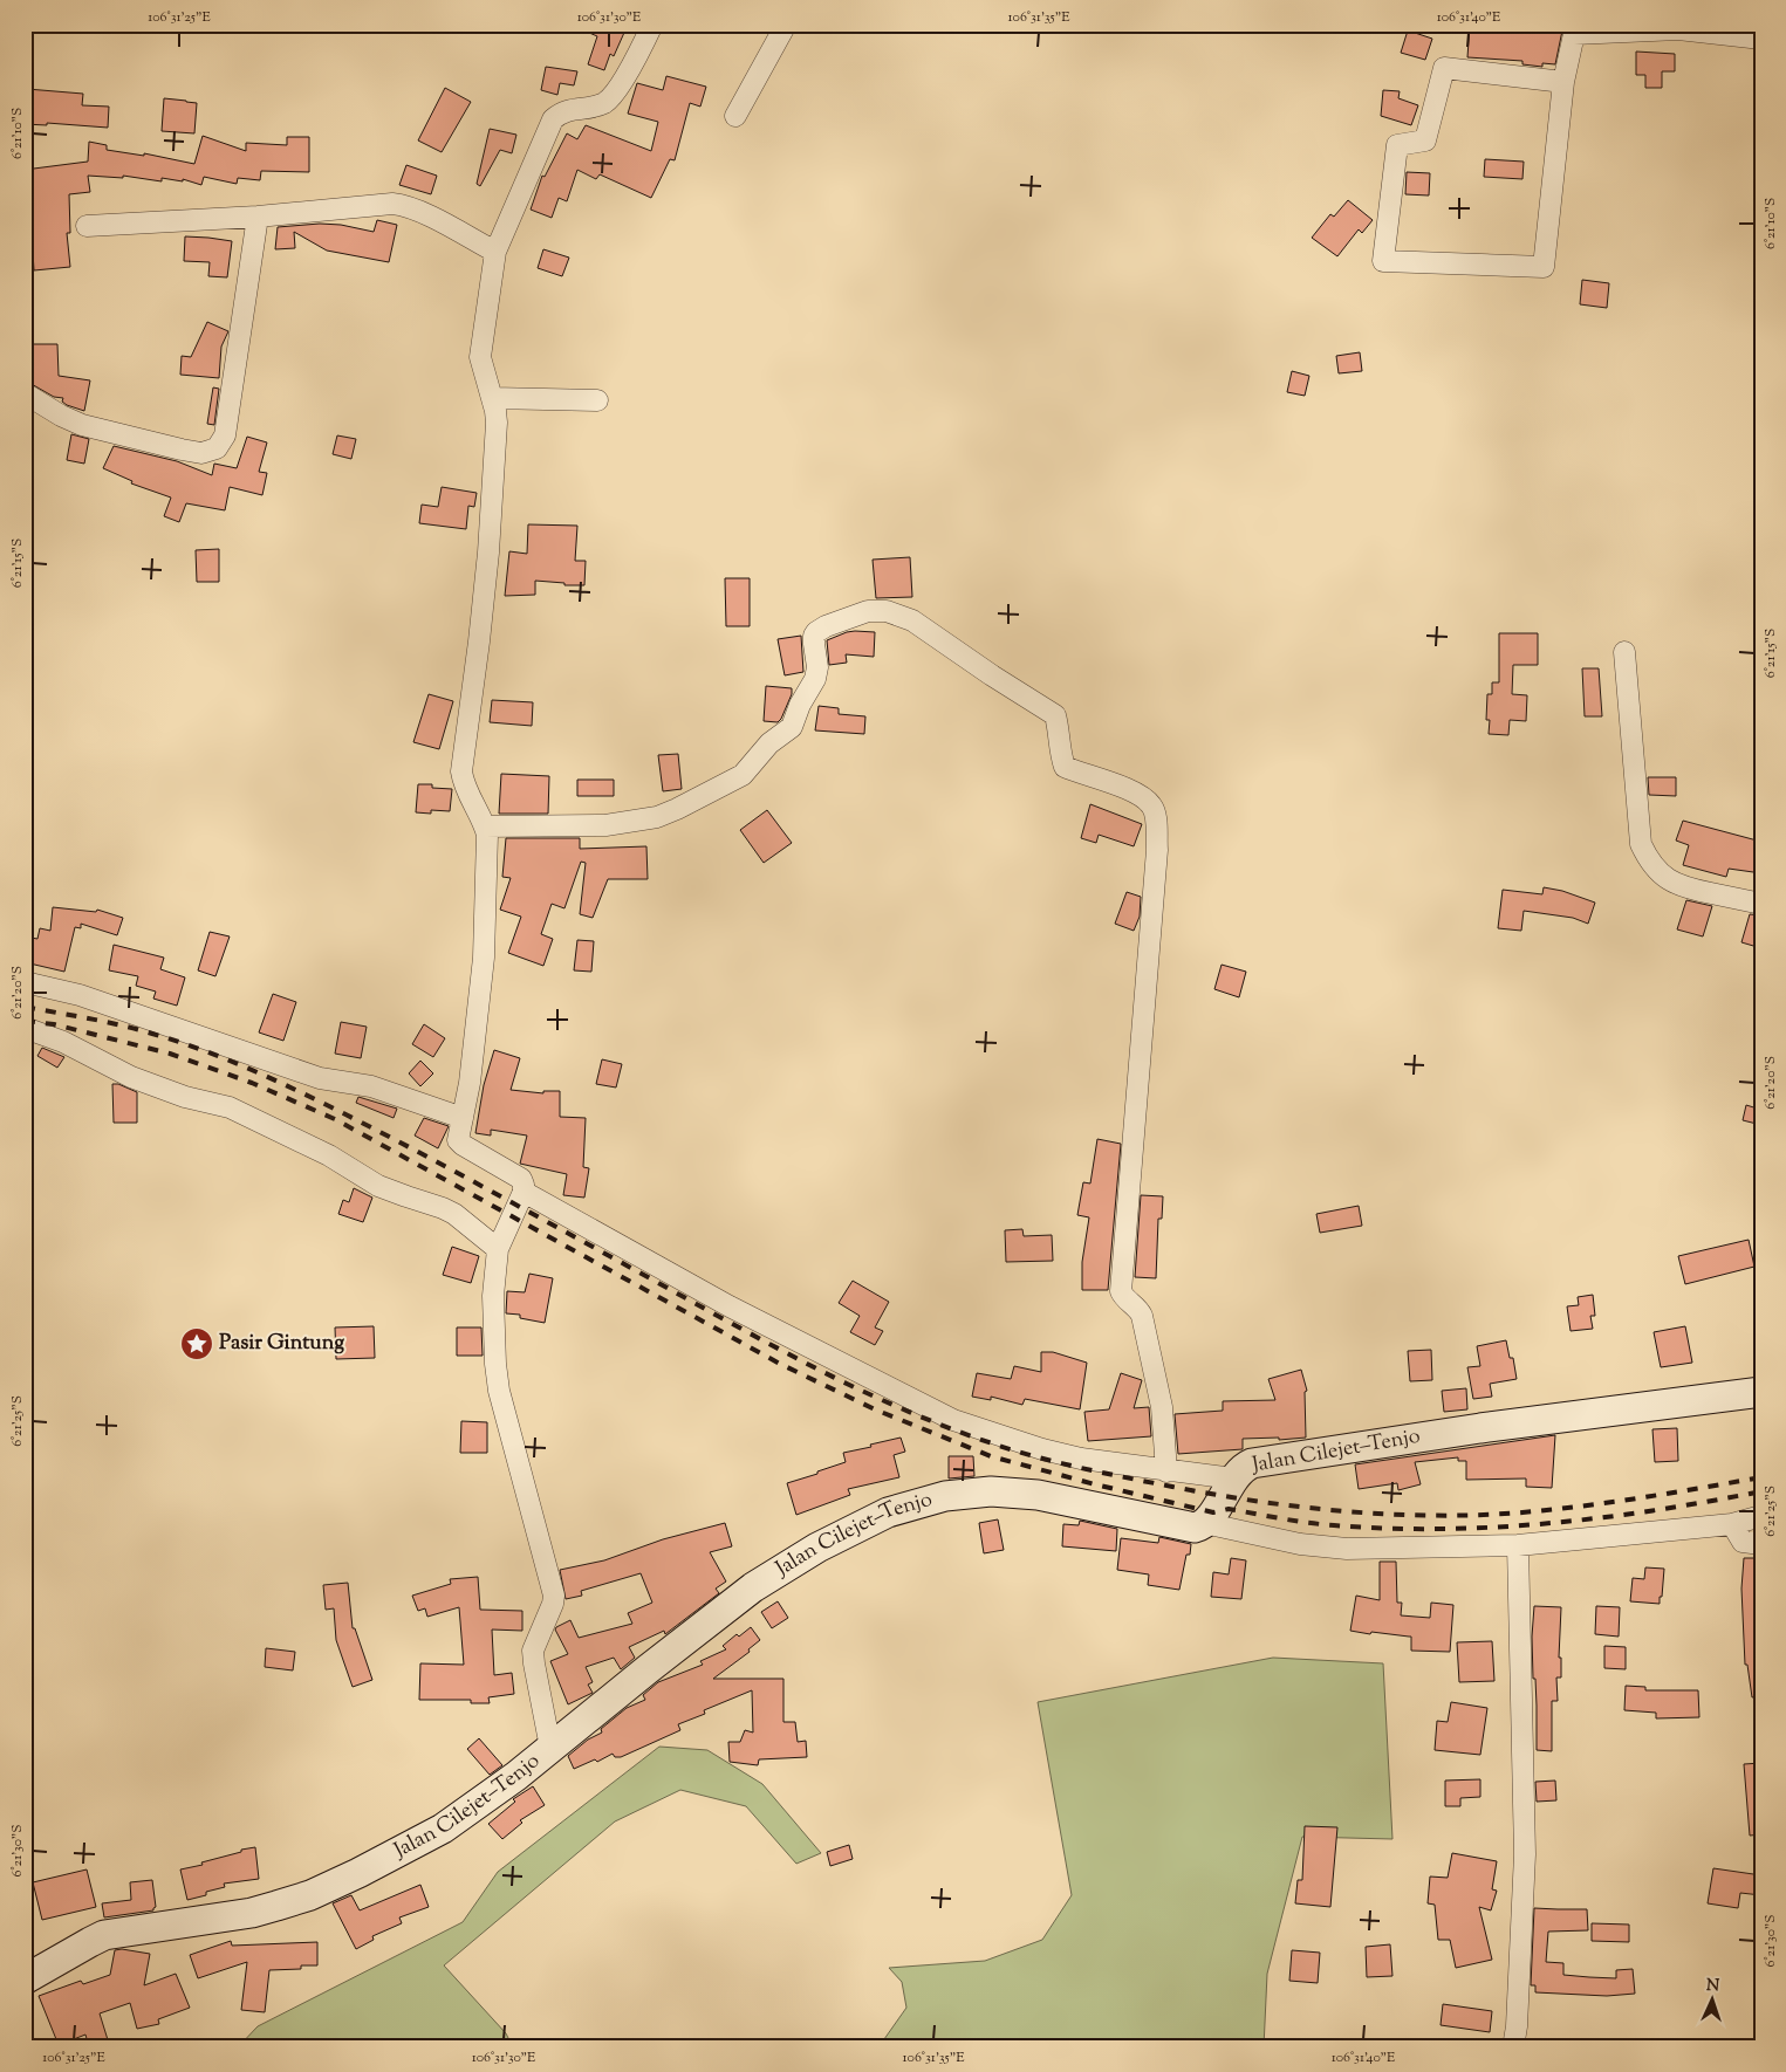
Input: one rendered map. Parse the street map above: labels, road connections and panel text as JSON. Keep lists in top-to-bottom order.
{
  "streets": {
    "main road": ["Jalan Cilejet–Tenjo"]
  },
  "places": {
    "place": ["Pasir Gintung"]
  },
  "north": "top",
  "coordinates": [
    "106°31'25\"E",
    "106°31'30\"E",
    "106°31'35\"E",
    "106°31'40\"E",
    "6°21'10\"S",
    "6°21'15\"S",
    "6°21'20\"S",
    "6°21'25\"S",
    "6°21'30\"S"
  ]
}
